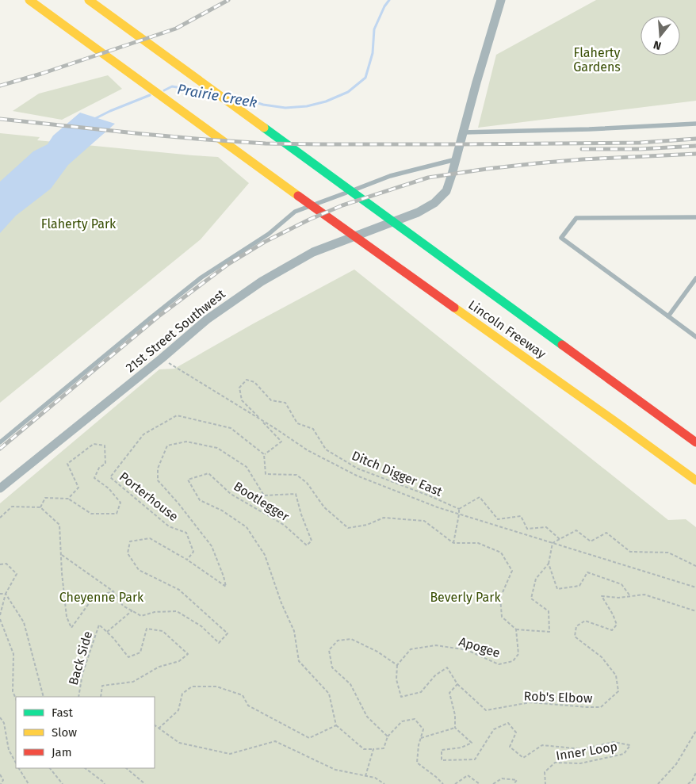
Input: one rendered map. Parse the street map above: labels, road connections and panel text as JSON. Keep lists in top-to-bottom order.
{
  "streets": {
    "highway": ["Lincoln Freeway"],
    "street": ["21st Street Southwest"],
    "path": [
      "Ditch Digger East",
      "Porterhouse",
      "Bootlegger",
      "Apogee",
      "Back Side",
      "Rob's Elbow",
      "Inner Loop"
    ]
  },
  "crossings": [
    ["Porterhouse", "Bootlegger"]
  ],
  "water": ["Prairie Creek"],
  "parks": [
    "Flaherty Gardens",
    "Flaherty Park",
    "Cheyenne Park",
    "Beverly Park"
  ],
  "legend": ["Fast", "Slow", "Jam"],
  "north": "bottom"
}
